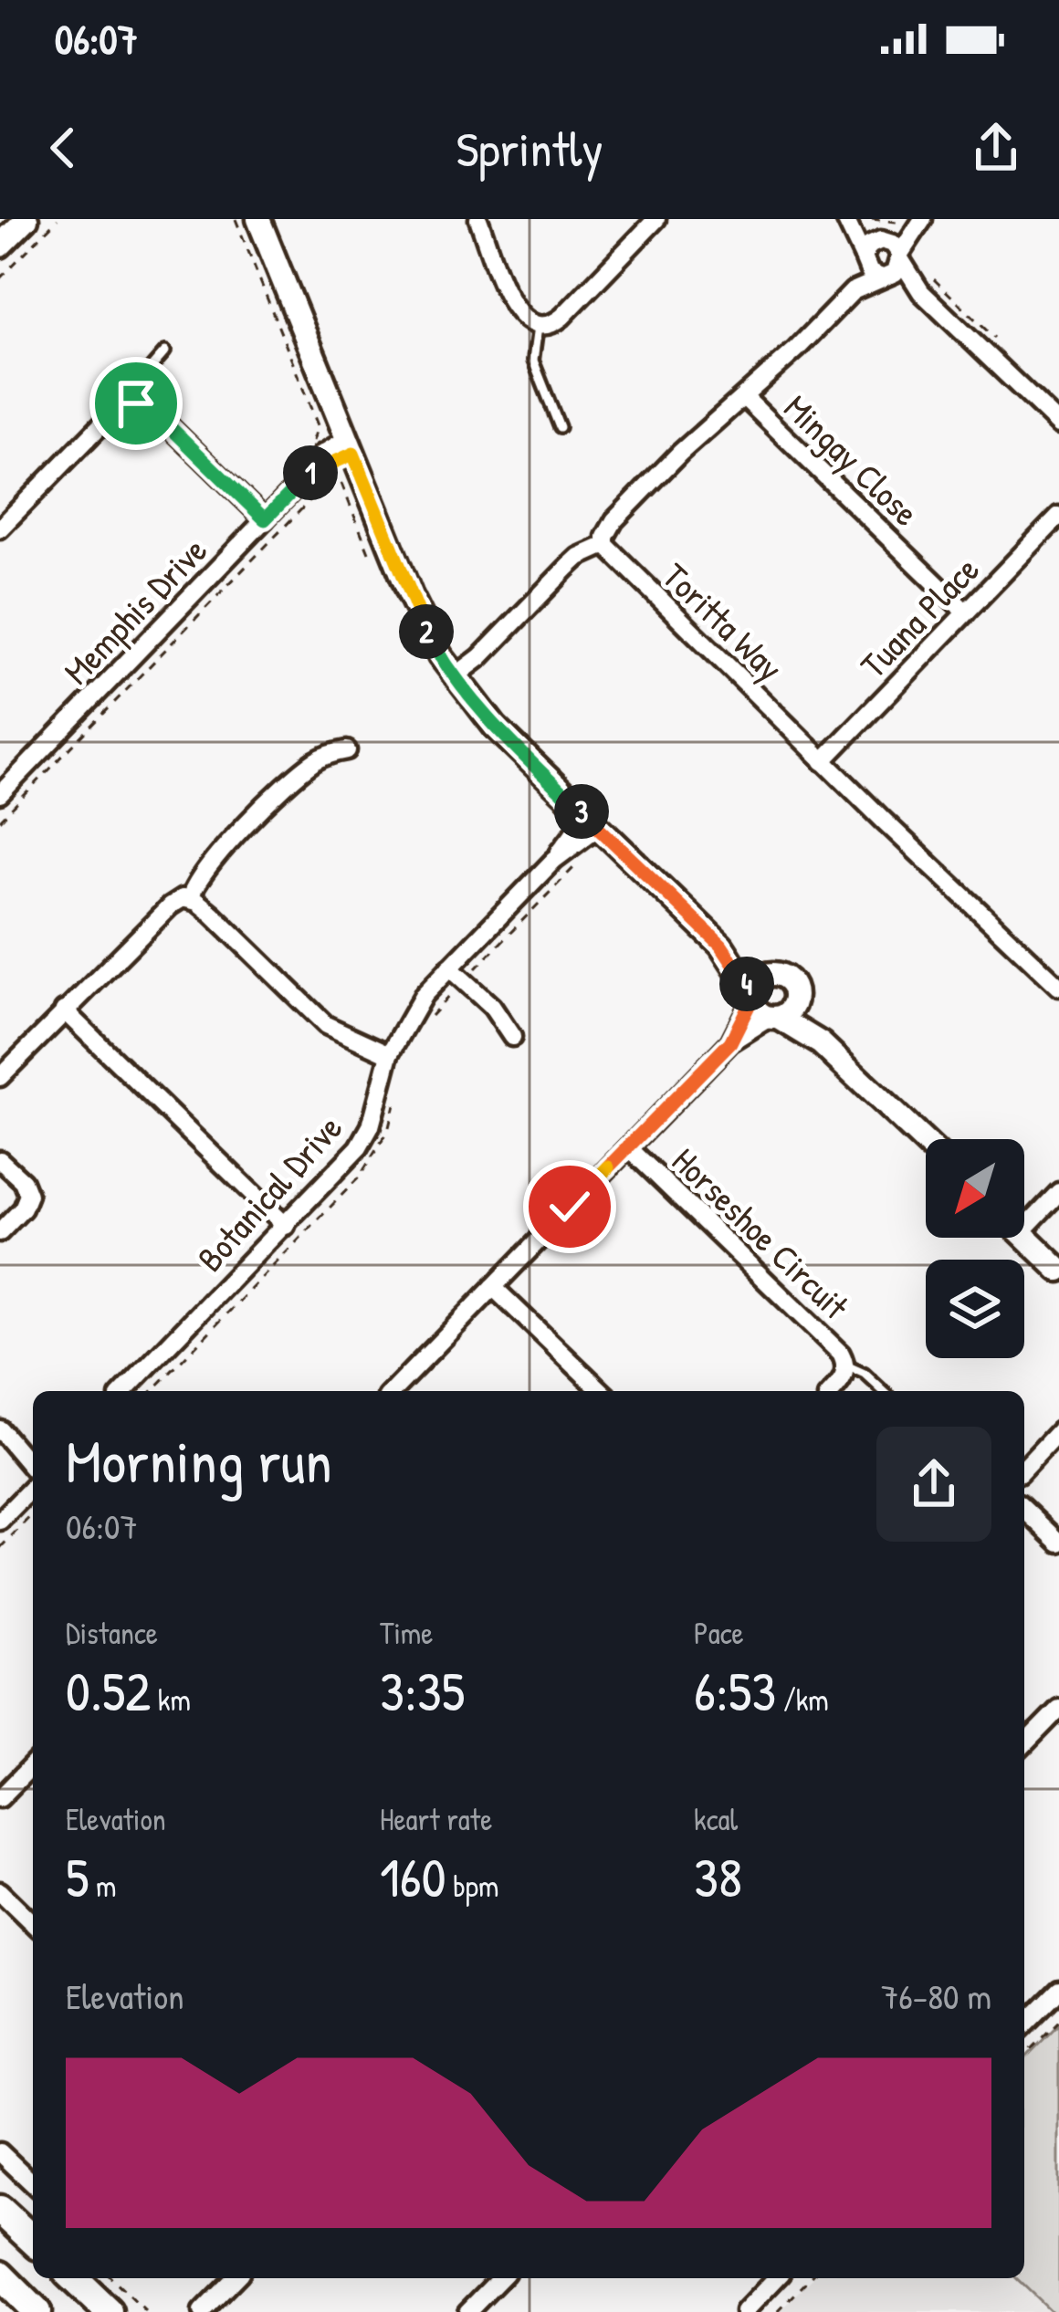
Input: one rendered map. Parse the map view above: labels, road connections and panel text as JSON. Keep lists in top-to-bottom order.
{
  "streets": {
    "street": [
      "Mingay Close",
      "Memphis Drive",
      "Tuana Place",
      "Toritta Way",
      "Botanical Drive",
      "Horseshoe Circuit"
    ]
  },
  "crossings": [
    ["Mingay Close", "Tuana Place"],
    ["Tuana Place", "Toritta Way"]
  ],
  "north": "bottom left",
  "page": {
    "status": "06:07",
    "header": "Sprintly",
    "pins": [
      "1",
      "2",
      "3",
      "4"
    ],
    "heading": ["Morning run", "06:07"],
    "stats": [
      ["Distance", "0.52 km"],
      ["Time", "3:35"],
      ["Pace", "6:53 /km"],
      ["Elevation", "5 m"],
      ["Heart rate", "160 bpm"],
      ["kcal", "38"]
    ],
    "chart": ["Elevation", "76–80 m"]
  }
}
